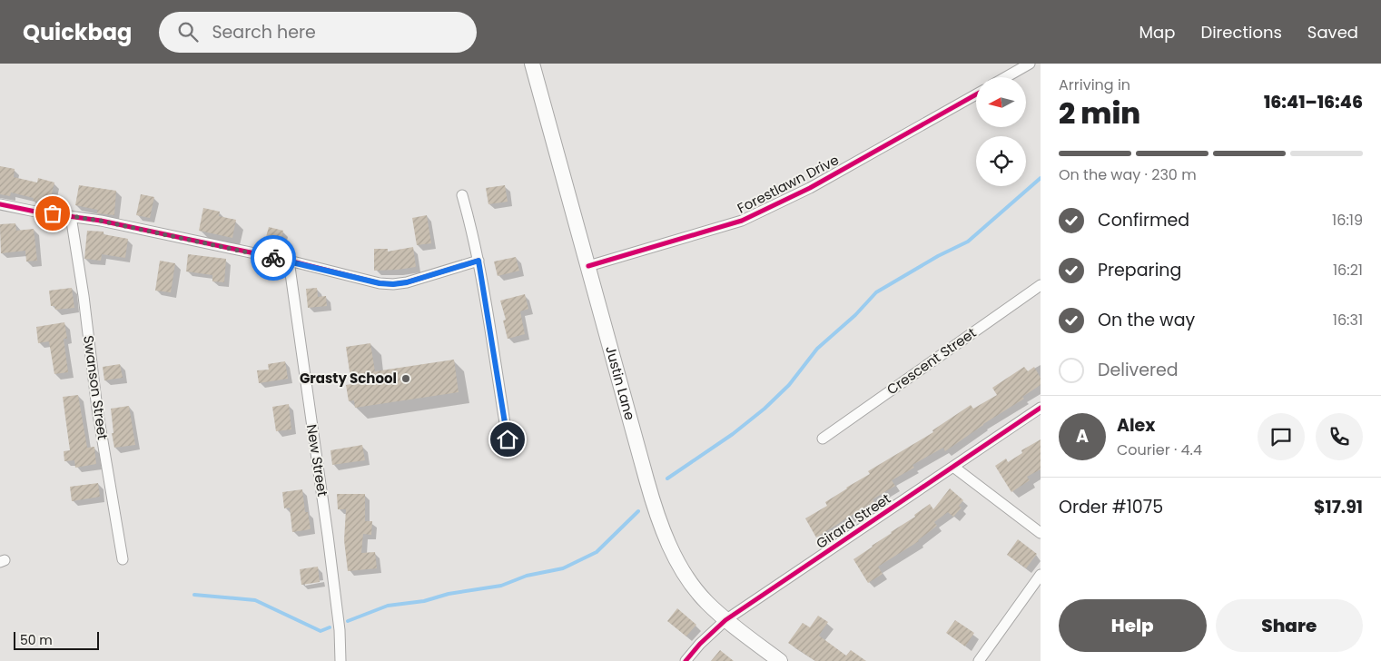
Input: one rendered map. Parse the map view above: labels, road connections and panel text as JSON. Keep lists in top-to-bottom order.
{
  "streets": {
    "main road": ["Justin Lane"],
    "street": [
      "Forestlawn Drive",
      "Crescent Street",
      "Swanson Street",
      "New Street",
      "Girard Street"
    ]
  },
  "crossings": [
    ["Forestlawn Drive", "Justin Lane"],
    ["Justin Lane", "Girard Street"]
  ],
  "places": ["Grasty School"],
  "scale_bar": "50 m",
  "north": "left",
  "page": {
    "header": "Quickbag",
    "search": "Search here",
    "nav": ["Map", "Directions", "Saved"],
    "heading": ["2 min", "Arriving in", "16:41–16:46"],
    "panel": [
      "Alex",
      "Courier · 4.4",
      "Order #1075",
      "$17.91"
    ],
    "bar": "On the way · 230 m",
    "list": [
      ["Confirmed", "16:19"],
      ["Preparing", "16:21"],
      ["On the way", "16:31"],
      "Delivered"
    ],
    "round": "A",
    "buttons": ["Help", "Share"],
    "scale": "50 m"
  }
}
